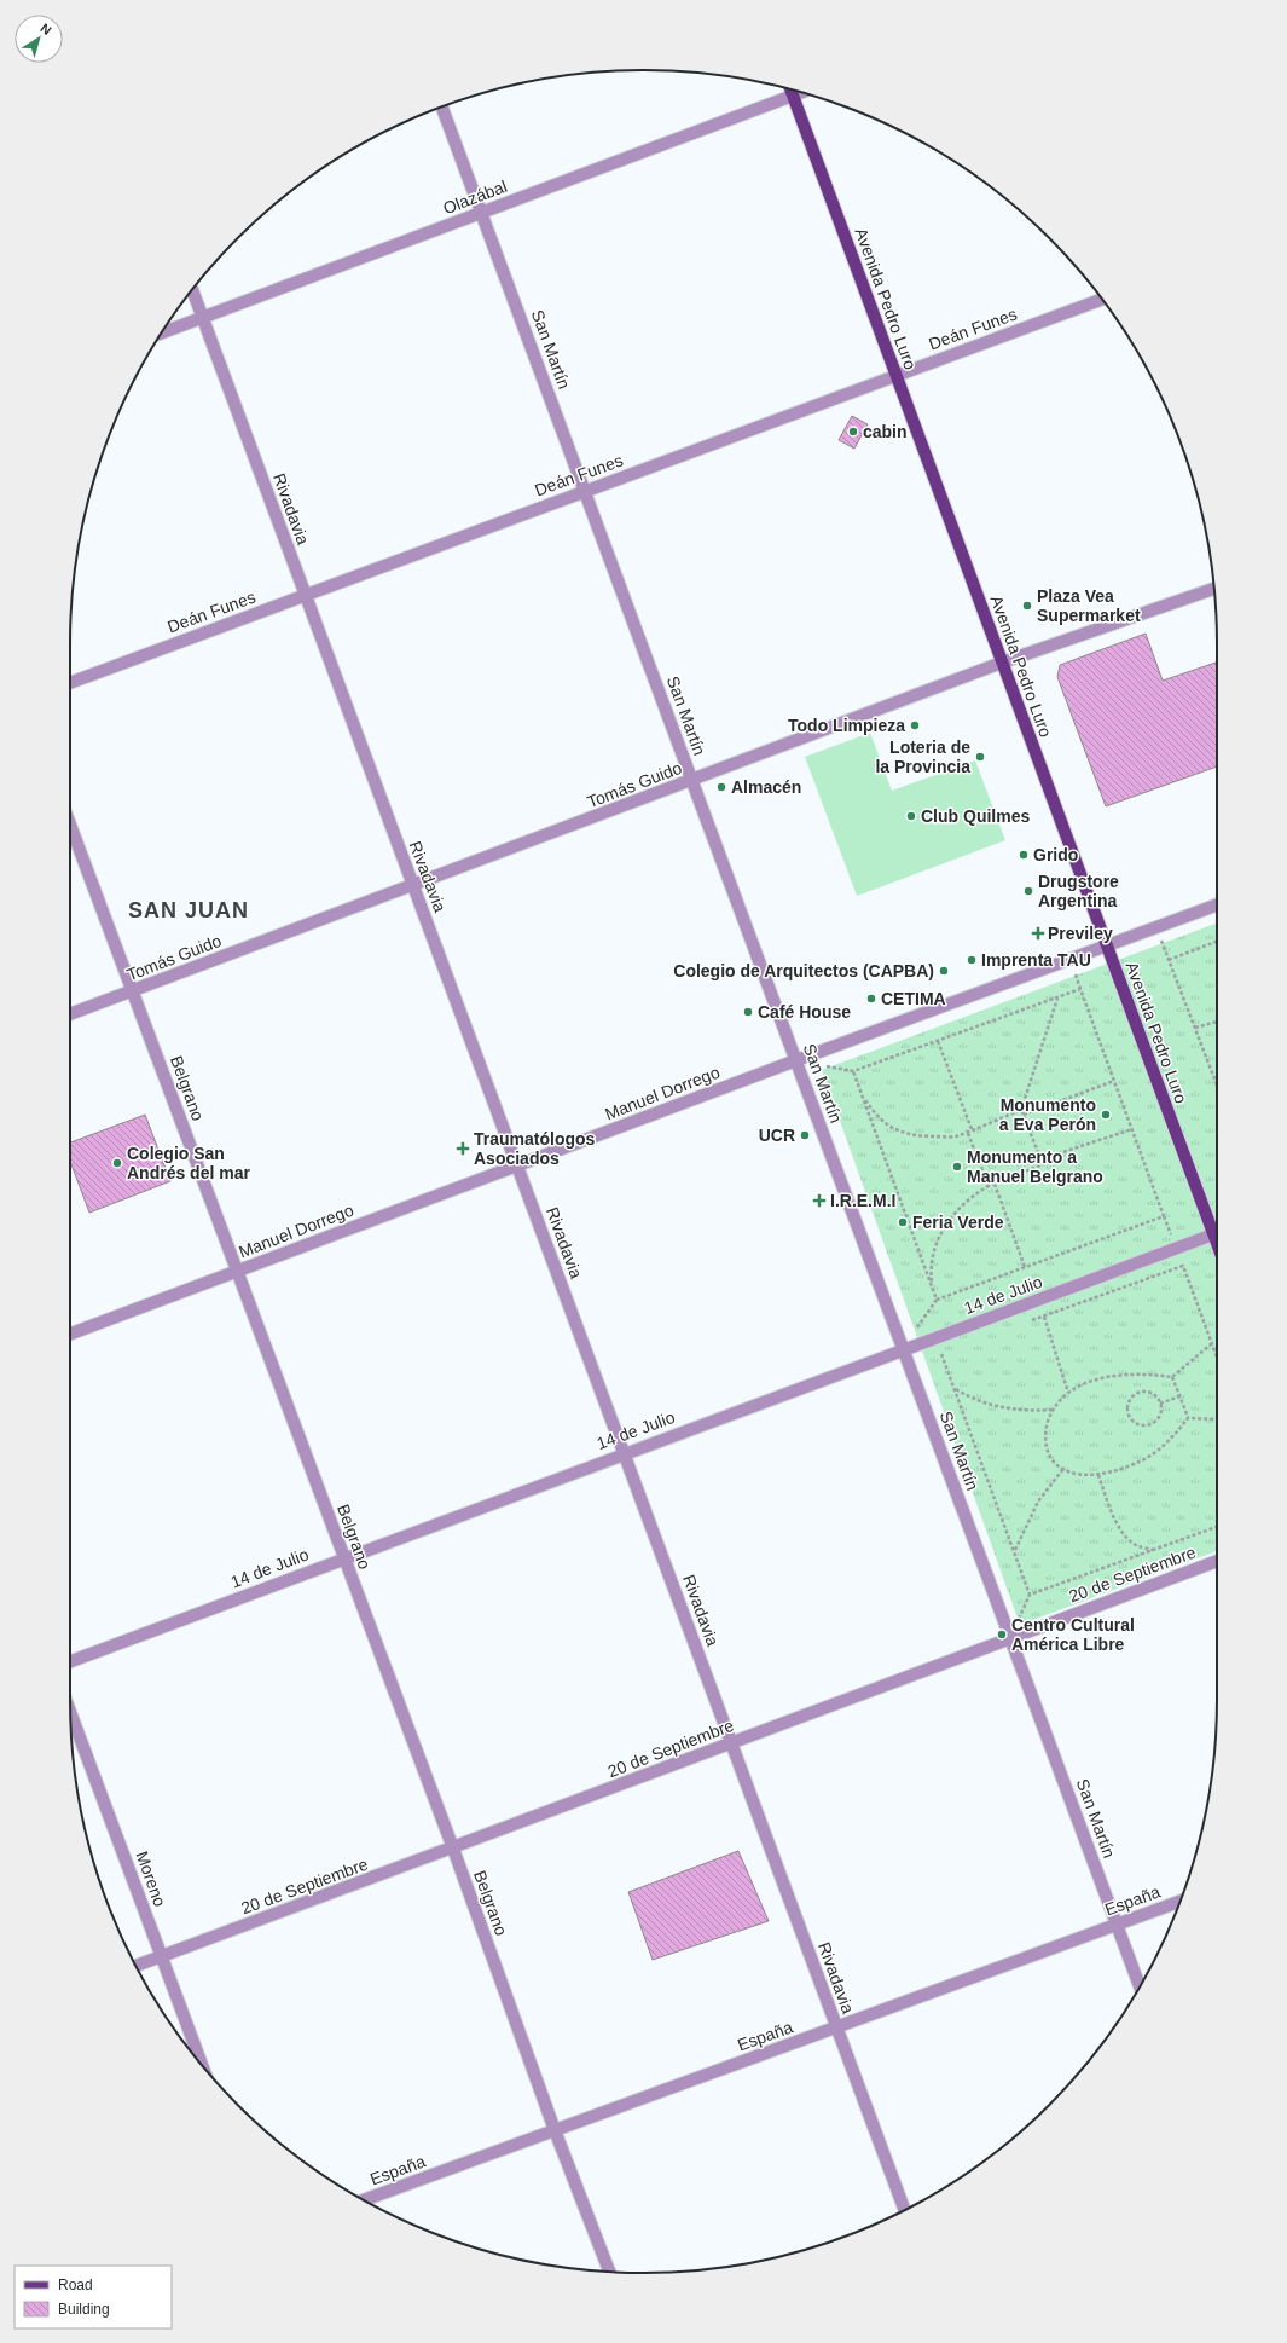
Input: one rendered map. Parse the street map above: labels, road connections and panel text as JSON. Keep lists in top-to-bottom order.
{
  "streets": {
    "main road": ["Avenida Pedro Luro"],
    "street": [
      "Olazábal",
      "Deán Funes",
      "San Martín",
      "Rivadavia",
      "Tomás Guido",
      "Belgrano",
      "Manuel Dorrego",
      "14 de Julio",
      "20 de Septiembre",
      "Moreno",
      "España"
    ]
  },
  "crossings": [
    ["Olazábal", "Avenida Pedro Luro"],
    ["Olazábal", "San Martín"],
    ["Olazábal", "Rivadavia"],
    ["Avenida Pedro Luro", "Deán Funes"],
    ["Avenida Pedro Luro", "Tomás Guido"],
    ["Avenida Pedro Luro", "Manuel Dorrego"],
    ["Deán Funes", "San Martín"],
    ["Deán Funes", "Rivadavia"],
    ["San Martín", "Tomás Guido"],
    ["San Martín", "Manuel Dorrego"],
    ["San Martín", "14 de Julio"],
    ["San Martín", "20 de Septiembre"],
    ["San Martín", "España"],
    ["Rivadavia", "Tomás Guido"],
    ["Rivadavia", "Manuel Dorrego"],
    ["Rivadavia", "14 de Julio"],
    ["Rivadavia", "20 de Septiembre"],
    ["Rivadavia", "España"],
    ["Tomás Guido", "Belgrano"],
    ["Belgrano", "Manuel Dorrego"],
    ["Belgrano", "14 de Julio"],
    ["Belgrano", "20 de Septiembre"],
    ["Belgrano", "España"],
    ["20 de Septiembre", "Moreno"]
  ],
  "districts": ["SAN JUAN"],
  "places": {
    "other": [
      "cabin",
      "Plaza Vea Supermarket",
      "Todo Limpieza",
      "Loteria de la Provincia",
      "Almacén",
      "Club Quilmes",
      "Grido",
      "Drugstore Argentina",
      "Imprenta TAU",
      "Colegio de Arquitectos (CAPBA)",
      "CETIMA",
      "Café House",
      "Monumento a Eva Perón",
      "UCR",
      "Colegio San Andrés del mar",
      "Monumento a Manuel Belgrano",
      "Feria Verde",
      "Centro Cultural América Libre"
    ],
    "health": ["Previley", "Traumatólogos Asociados", "I.R.E.M.I"]
  },
  "legend": ["Road", "Building"],
  "north": "top right"
}
